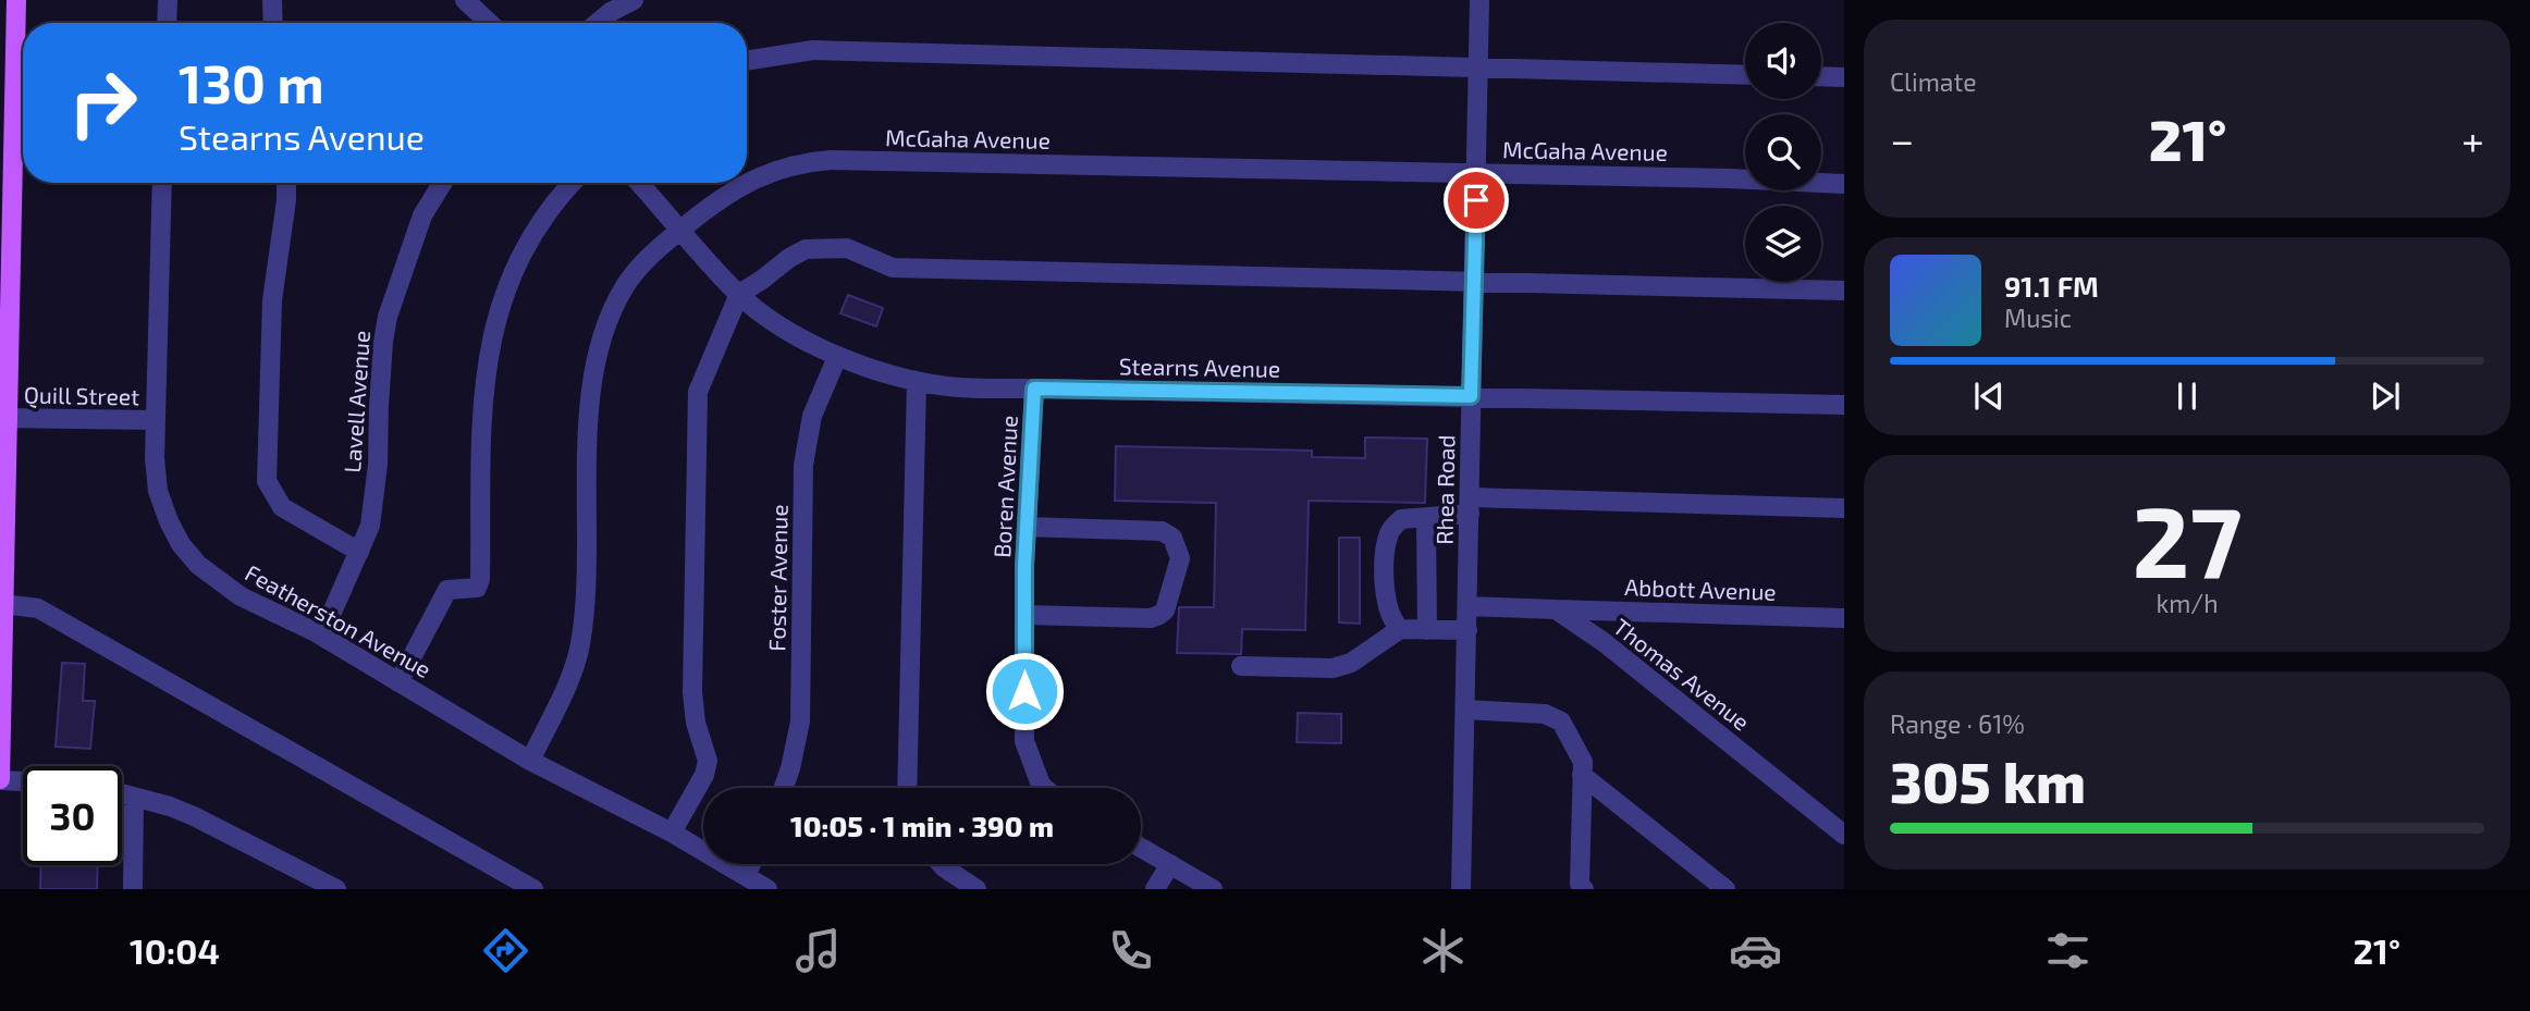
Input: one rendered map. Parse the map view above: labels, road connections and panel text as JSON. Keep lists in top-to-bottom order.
{
  "streets": {
    "street": [
      "McGaha Avenue",
      "Stearns Avenue",
      "Quill Street",
      "Lavell Avenue",
      "Boren Avenue",
      "Rhea Road",
      "Foster Avenue",
      "Abbott Avenue",
      "Featherston Avenue",
      "Thomas Avenue"
    ]
  },
  "crossings": [
    ["McGaha Avenue", "Stearns Avenue"],
    ["McGaha Avenue", "Rhea Road"],
    ["McGaha Avenue", "Featherston Avenue"],
    ["Stearns Avenue", "Boren Avenue"],
    ["Stearns Avenue", "Rhea Road"],
    ["Stearns Avenue", "Foster Avenue"],
    ["Quill Street", "Featherston Avenue"],
    ["Lavell Avenue", "Featherston Avenue"],
    ["Abbott Avenue", "Thomas Avenue"]
  ],
  "page": {
    "tile": [
      "Climate",
      ["27", "km/h"],
      ["Range · 61%", "305 km"]
    ],
    "turn": ["130 m", "Stearns Avenue"],
    "heat": ["−", "21°", "+"],
    "song": ["91.1 FM", "Music"],
    "limit": "30",
    "trip": "10:05 · 1 min · 390 m",
    "tabs": ["10:04", "21°"]
  }
}
